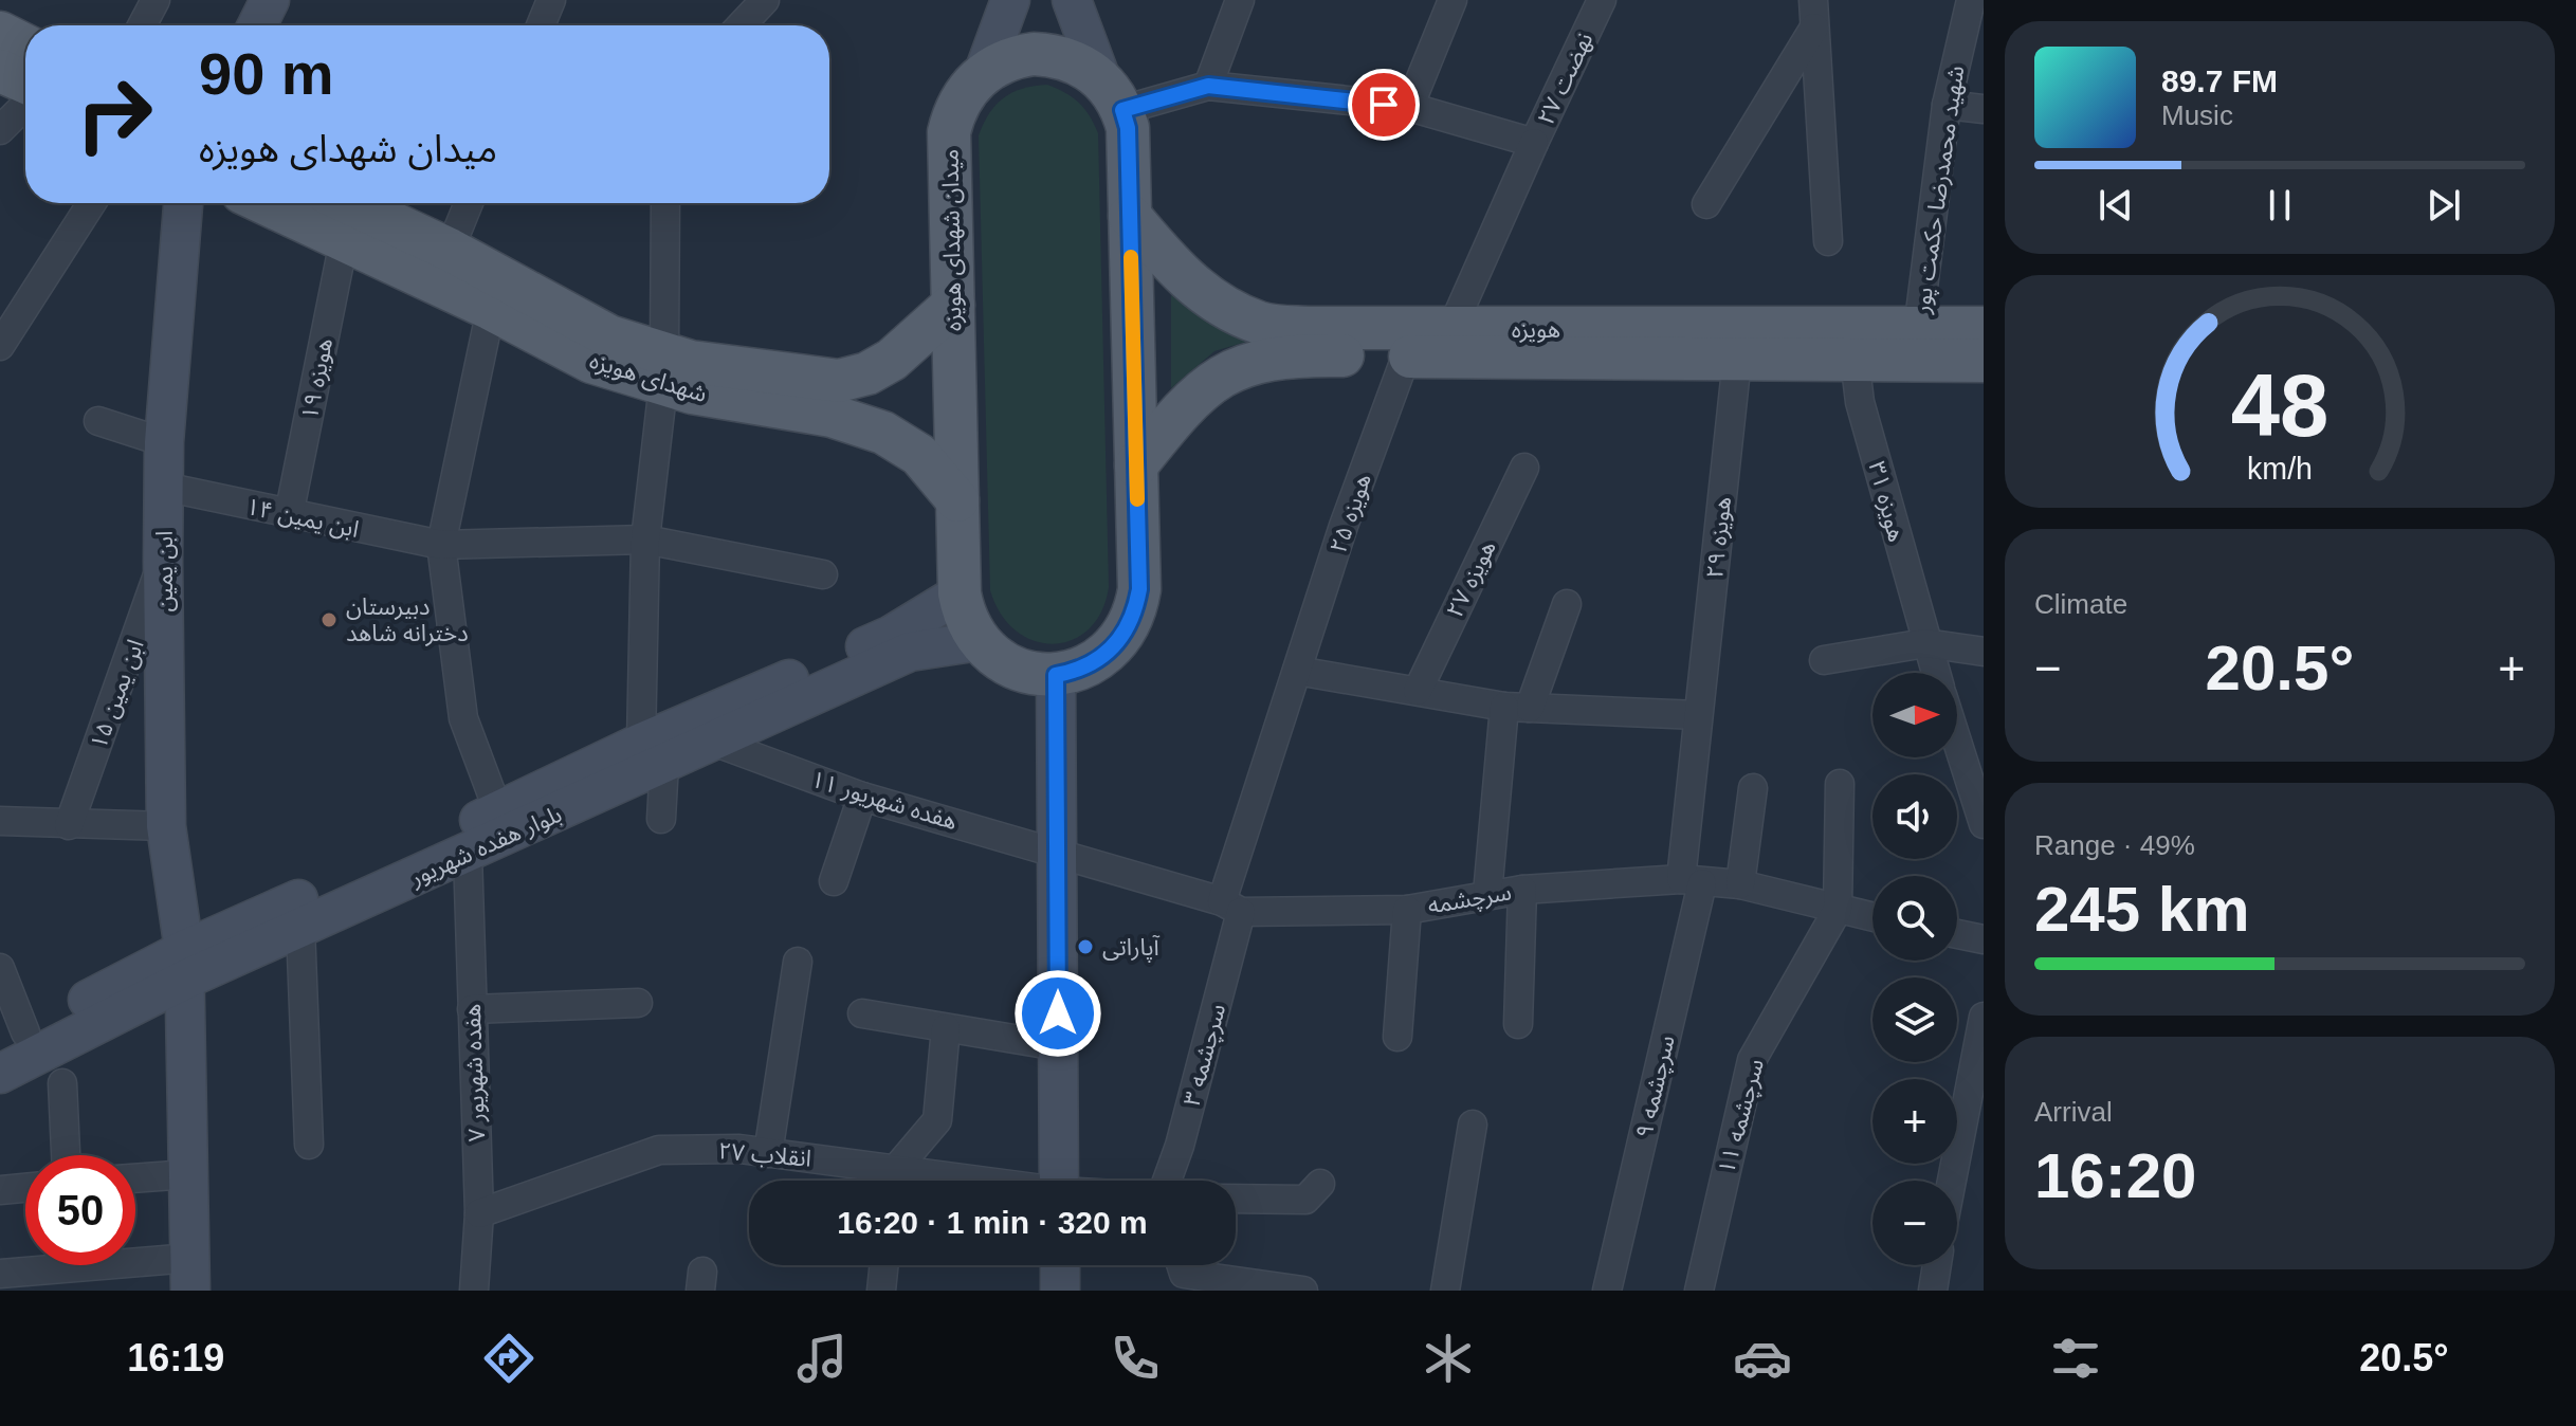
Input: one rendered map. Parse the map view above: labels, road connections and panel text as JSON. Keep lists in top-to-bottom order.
{
  "streets": {
    "main road": [
      "میدان شهدای هویزه",
      "هویزه",
      "شهدای هویزه",
      "ابن یمین",
      "بلوار هفده شهریور"
    ],
    "street": [
      "نهضت ۲۷",
      "شهید محمدرضا حکمت پور",
      "هویزه ۱۹",
      "هویزه ۳۱",
      "هویزه ۲۵",
      "ابن یمین ۱۴",
      "هویزه ۲۹",
      "هویزه ۲۷",
      "ابن یمین ۱۵",
      "هفده شهریور ۱۱",
      "سرچشمه",
      "سرچشمه ۳",
      "هفده شهریور ۷",
      "سرچشمه ۹",
      "سرچشمه ۱۱",
      "انقلاب ۲۷"
    ]
  },
  "crossings": [
    ["نهضت ۲۷", "میدان شهدای هویزه"],
    ["شهید محمدرضا حکمت پور", "هویزه"],
    ["میدان شهدای هویزه", "شهدای هویزه"],
    ["میدان شهدای هویزه", "بلوار هفده شهریور"],
    ["هویزه", "هویزه ۳۱"],
    ["هویزه", "هویزه ۲۵"],
    ["هویزه", "هویزه ۲۹"],
    ["شهدای هویزه", "هویزه ۱۹"],
    ["هویزه ۱۹", "ابن یمین ۱۴"],
    ["هویزه ۲۵", "سرچشمه"],
    ["هویزه ۲۵", "سرچشمه ۳"],
    ["ابن یمین ۱۴", "ابن یمین"],
    ["هویزه ۲۹", "سرچشمه"],
    ["هویزه ۲۹", "سرچشمه ۹"],
    ["ابن یمین", "ابن یمین ۱۵"],
    ["ابن یمین", "بلوار هفده شهریور"],
    ["هفده شهریور ۱۱", "بلوار هفده شهریور"],
    ["هفده شهریور ۱۱", "سرچشمه"],
    ["بلوار هفده شهریور", "هفده شهریور ۷"],
    ["سرچشمه", "سرچشمه ۳"],
    ["سرچشمه", "سرچشمه ۹"],
    ["سرچشمه", "سرچشمه ۱۱"],
    ["هفده شهریور ۷", "انقلاب ۲۷"]
  ],
  "places": ["دبیرستان دخترانه شاهد", "آپاراتی"],
  "north": "right",
  "page": {
    "turn": ["90 m", "میدان شهدای هویزه"],
    "song": ["89.7 FM", "Music"],
    "tile": [
      "Climate",
      ["Range · 49%", "245 km"],
      ["Arrival", "16:20"]
    ],
    "heat": ["−", "20.5°", "+"],
    "map_buttons": ["+", "−"],
    "limit": "50",
    "trip": "16:20 · 1 min · 320 m",
    "tabs": ["16:19", "20.5°"],
    "gauge": ["48", "km/h"]
  }
}
